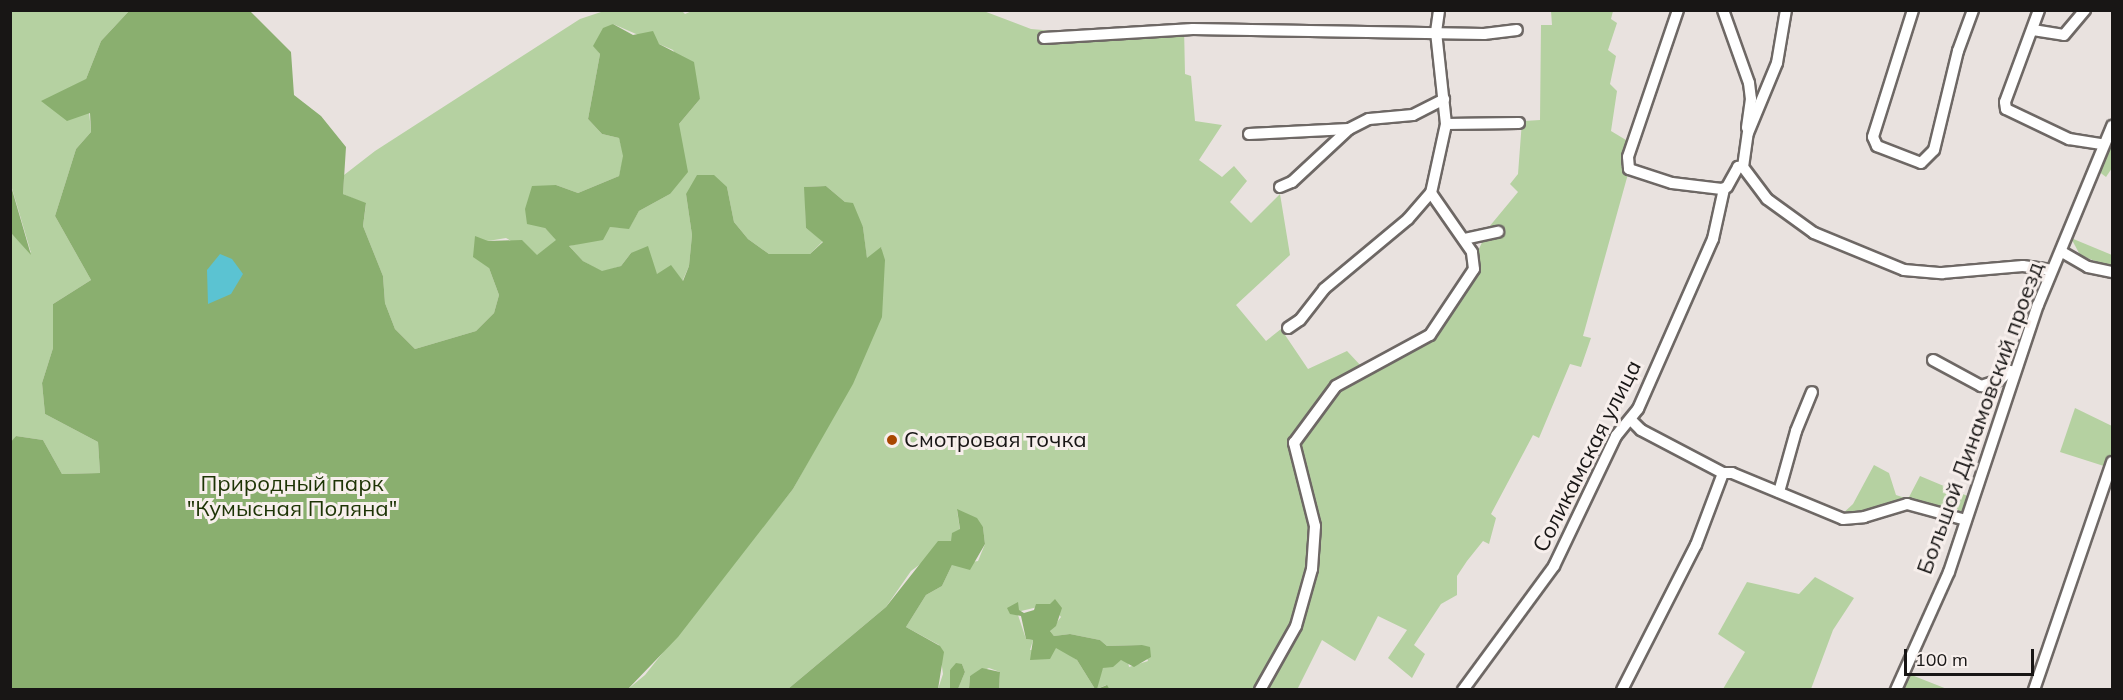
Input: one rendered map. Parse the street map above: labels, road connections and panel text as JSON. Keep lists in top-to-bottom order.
{
  "streets": {
    "street": ["Большой Динамовский проезд", "Соликамская улица"]
  },
  "parks": ["Природный парк \"Кумысная Поляна\""],
  "places": ["Смотровая точка"],
  "scale_bar": "100 m"
}
